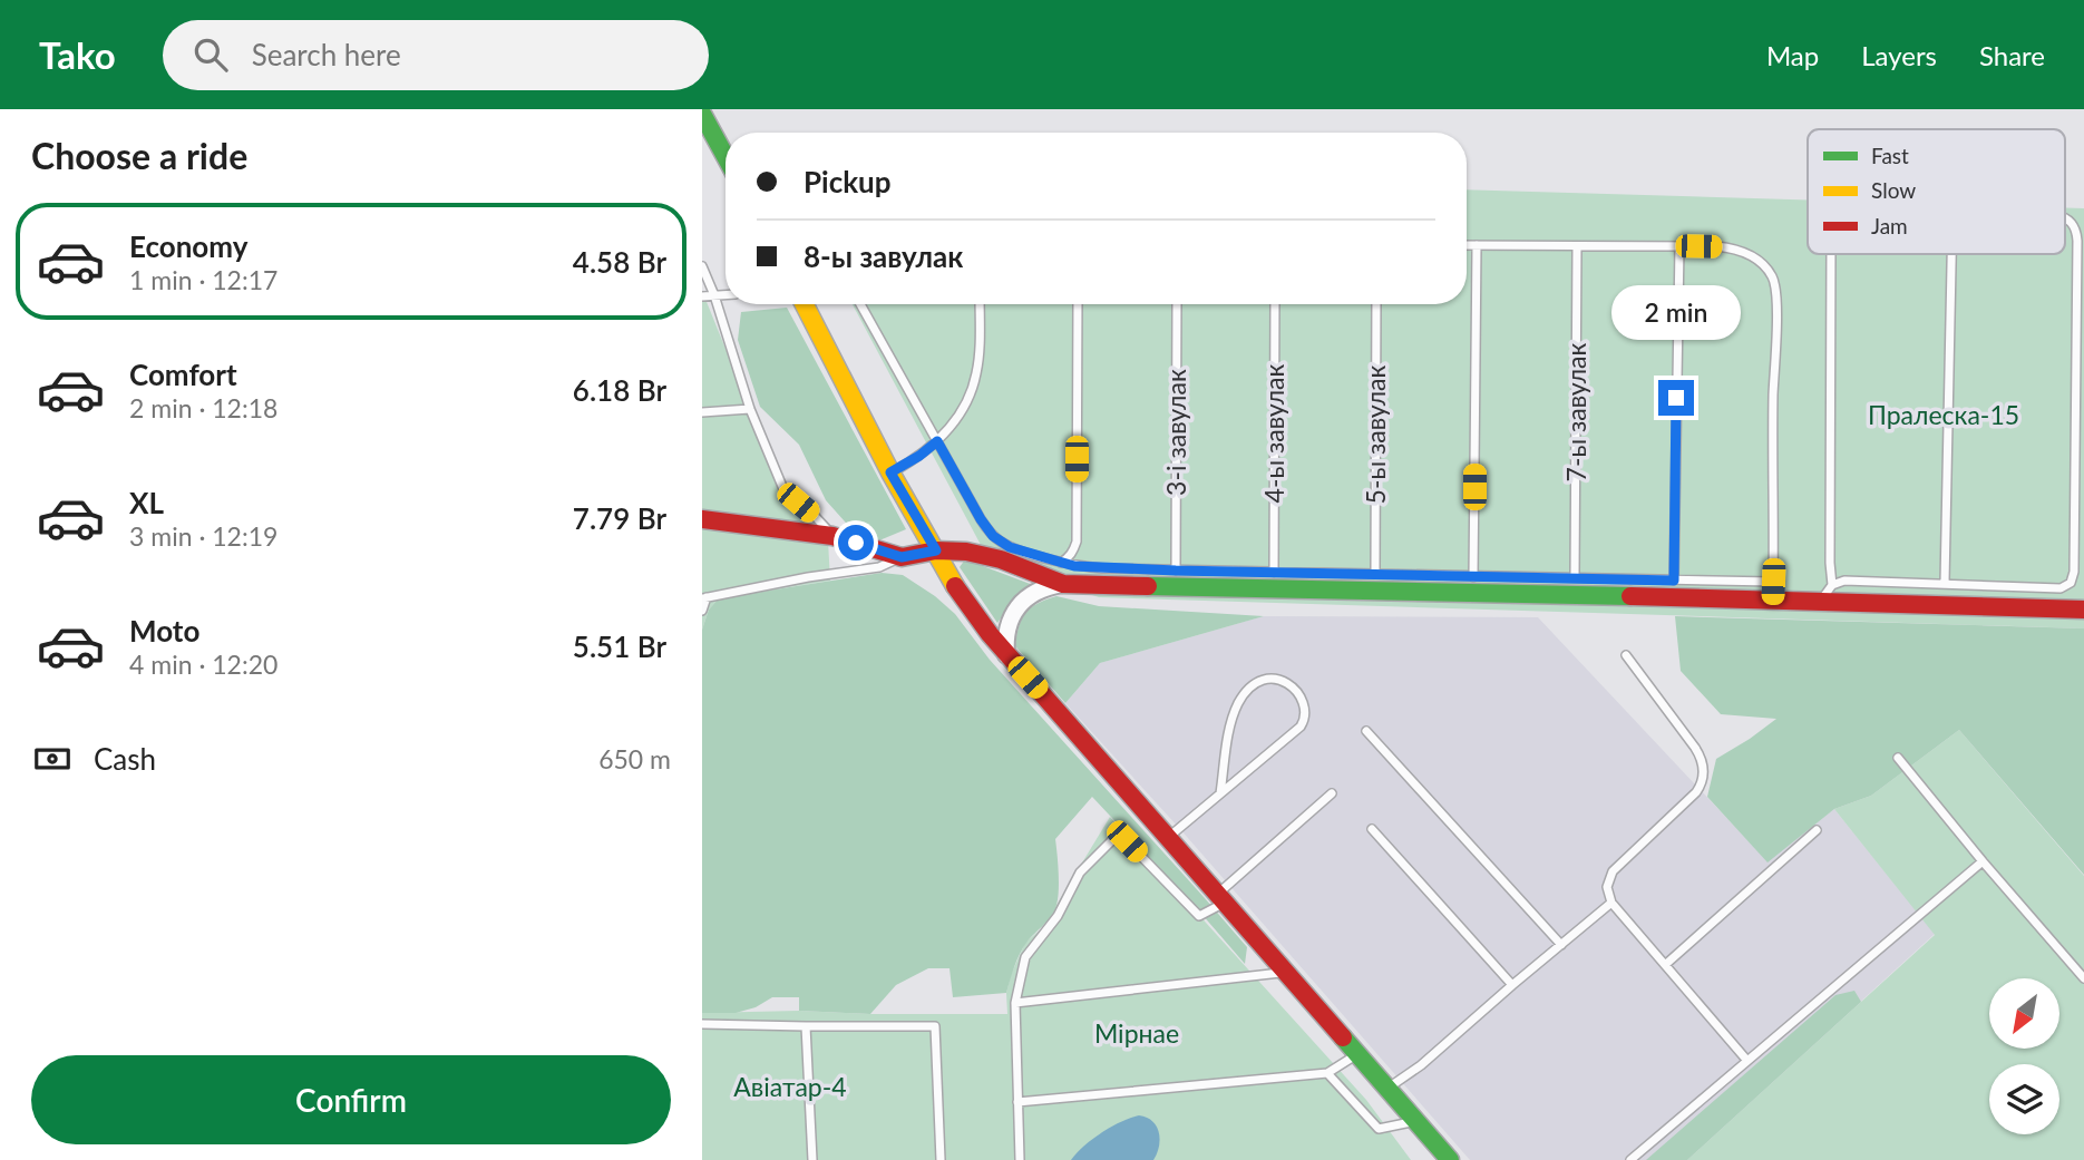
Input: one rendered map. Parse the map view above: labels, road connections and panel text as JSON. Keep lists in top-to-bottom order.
{
  "streets": {
    "lane": [
      "7-ы завулак",
      "3-і завулак",
      "4-ы завулак",
      "5-ы завулак"
    ]
  },
  "parks": ["Пралеска-15", "Мірнае", "Авіатар-4"],
  "legend": ["Fast", "Slow", "Jam"],
  "north": "bottom left",
  "page": {
    "header": "Tako",
    "search": "Search here",
    "nav": ["Map", "Layers", "Share"],
    "heading": "Choose a ride",
    "banner": ["Pickup", "8-ы завулак"],
    "list": [
      {
        "name": "Economy",
        "note": "1 min · 12:17",
        "value": "4.58 Br"
      },
      {
        "name": "Comfort",
        "note": "2 min · 12:18",
        "value": "6.18 Br"
      },
      {
        "name": "XL",
        "note": "3 min · 12:19",
        "value": "7.79 Br"
      },
      {
        "name": "Moto",
        "note": "4 min · 12:20",
        "value": "5.51 Br"
      }
    ],
    "bubble": "2 min",
    "pay": ["Cash", "650 m"],
    "buttons": "Confirm"
  }
}
